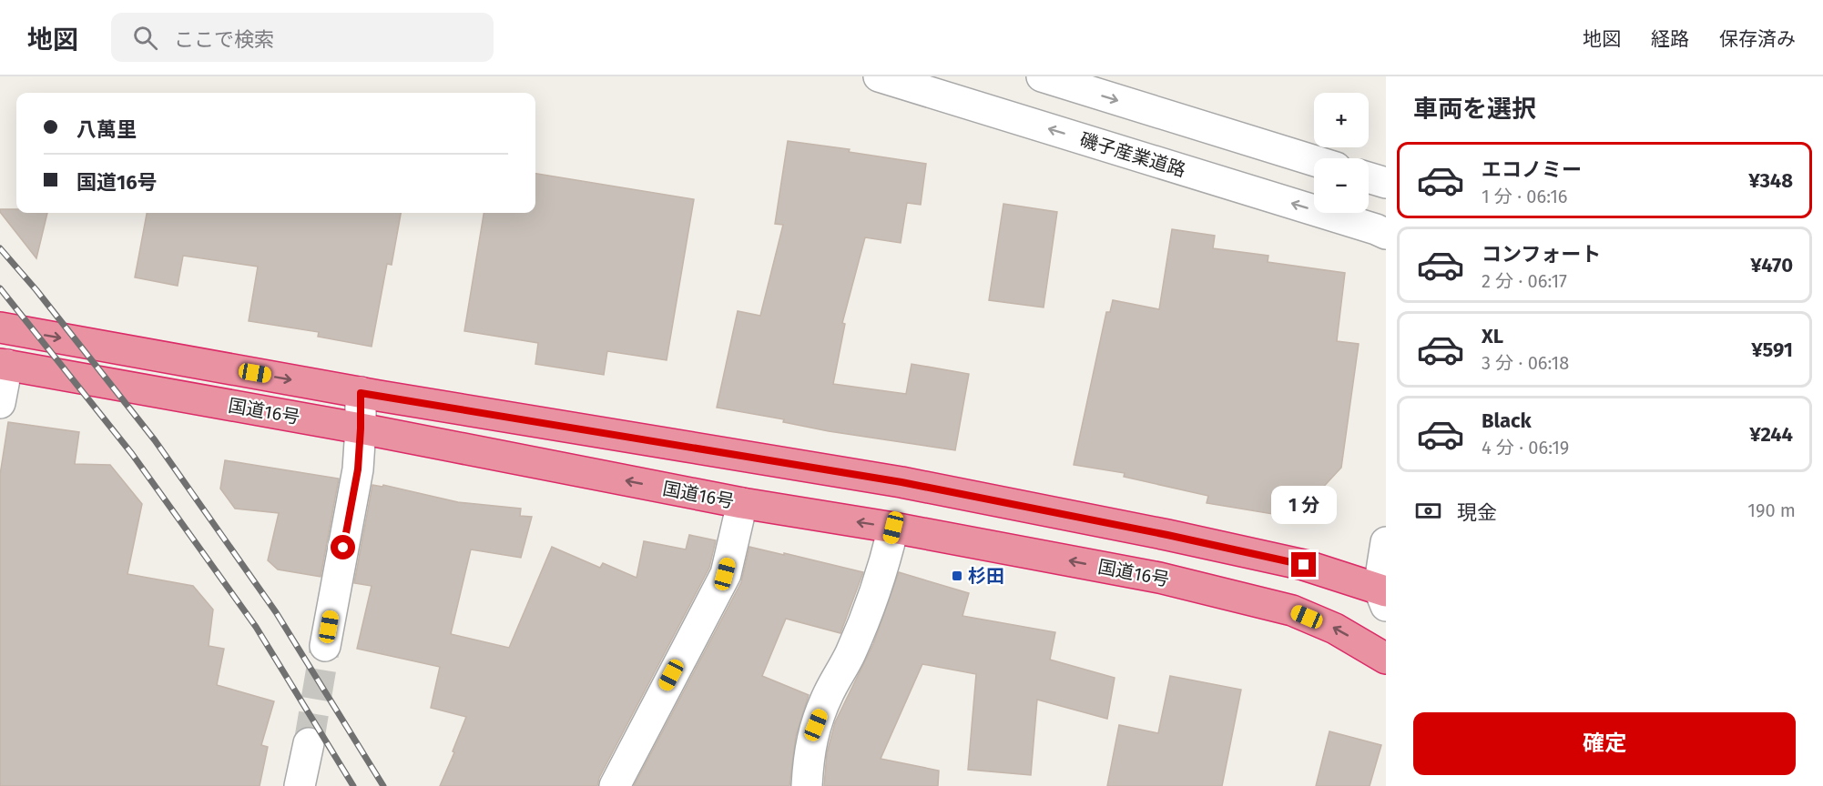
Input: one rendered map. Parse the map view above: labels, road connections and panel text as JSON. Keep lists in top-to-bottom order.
{
  "streets": {
    "highway": ["国道16号"],
    "street": ["磯子産業道路"]
  },
  "places": {
    "transit": ["杉田"]
  },
  "page": {
    "header": "地図",
    "search": "ここで検索",
    "nav": ["地図", "経路", "保存済み"],
    "heading": "車両を選択",
    "map_buttons": ["+", "−"],
    "banner": ["八萬里", "国道16号"],
    "list": [
      {
        "name": "エコノミー",
        "note": "1 分 · 06:16",
        "value": "¥348"
      },
      {
        "name": "コンフォート",
        "note": "2 分 · 06:17",
        "value": "¥470"
      },
      {
        "name": "XL",
        "note": "3 分 · 06:18",
        "value": "¥591"
      },
      {
        "name": "Black",
        "note": "4 分 · 06:19",
        "value": "¥244"
      }
    ],
    "pay": ["現金", "190 m"],
    "bubble": "1 分",
    "buttons": "確定"
  }
}
